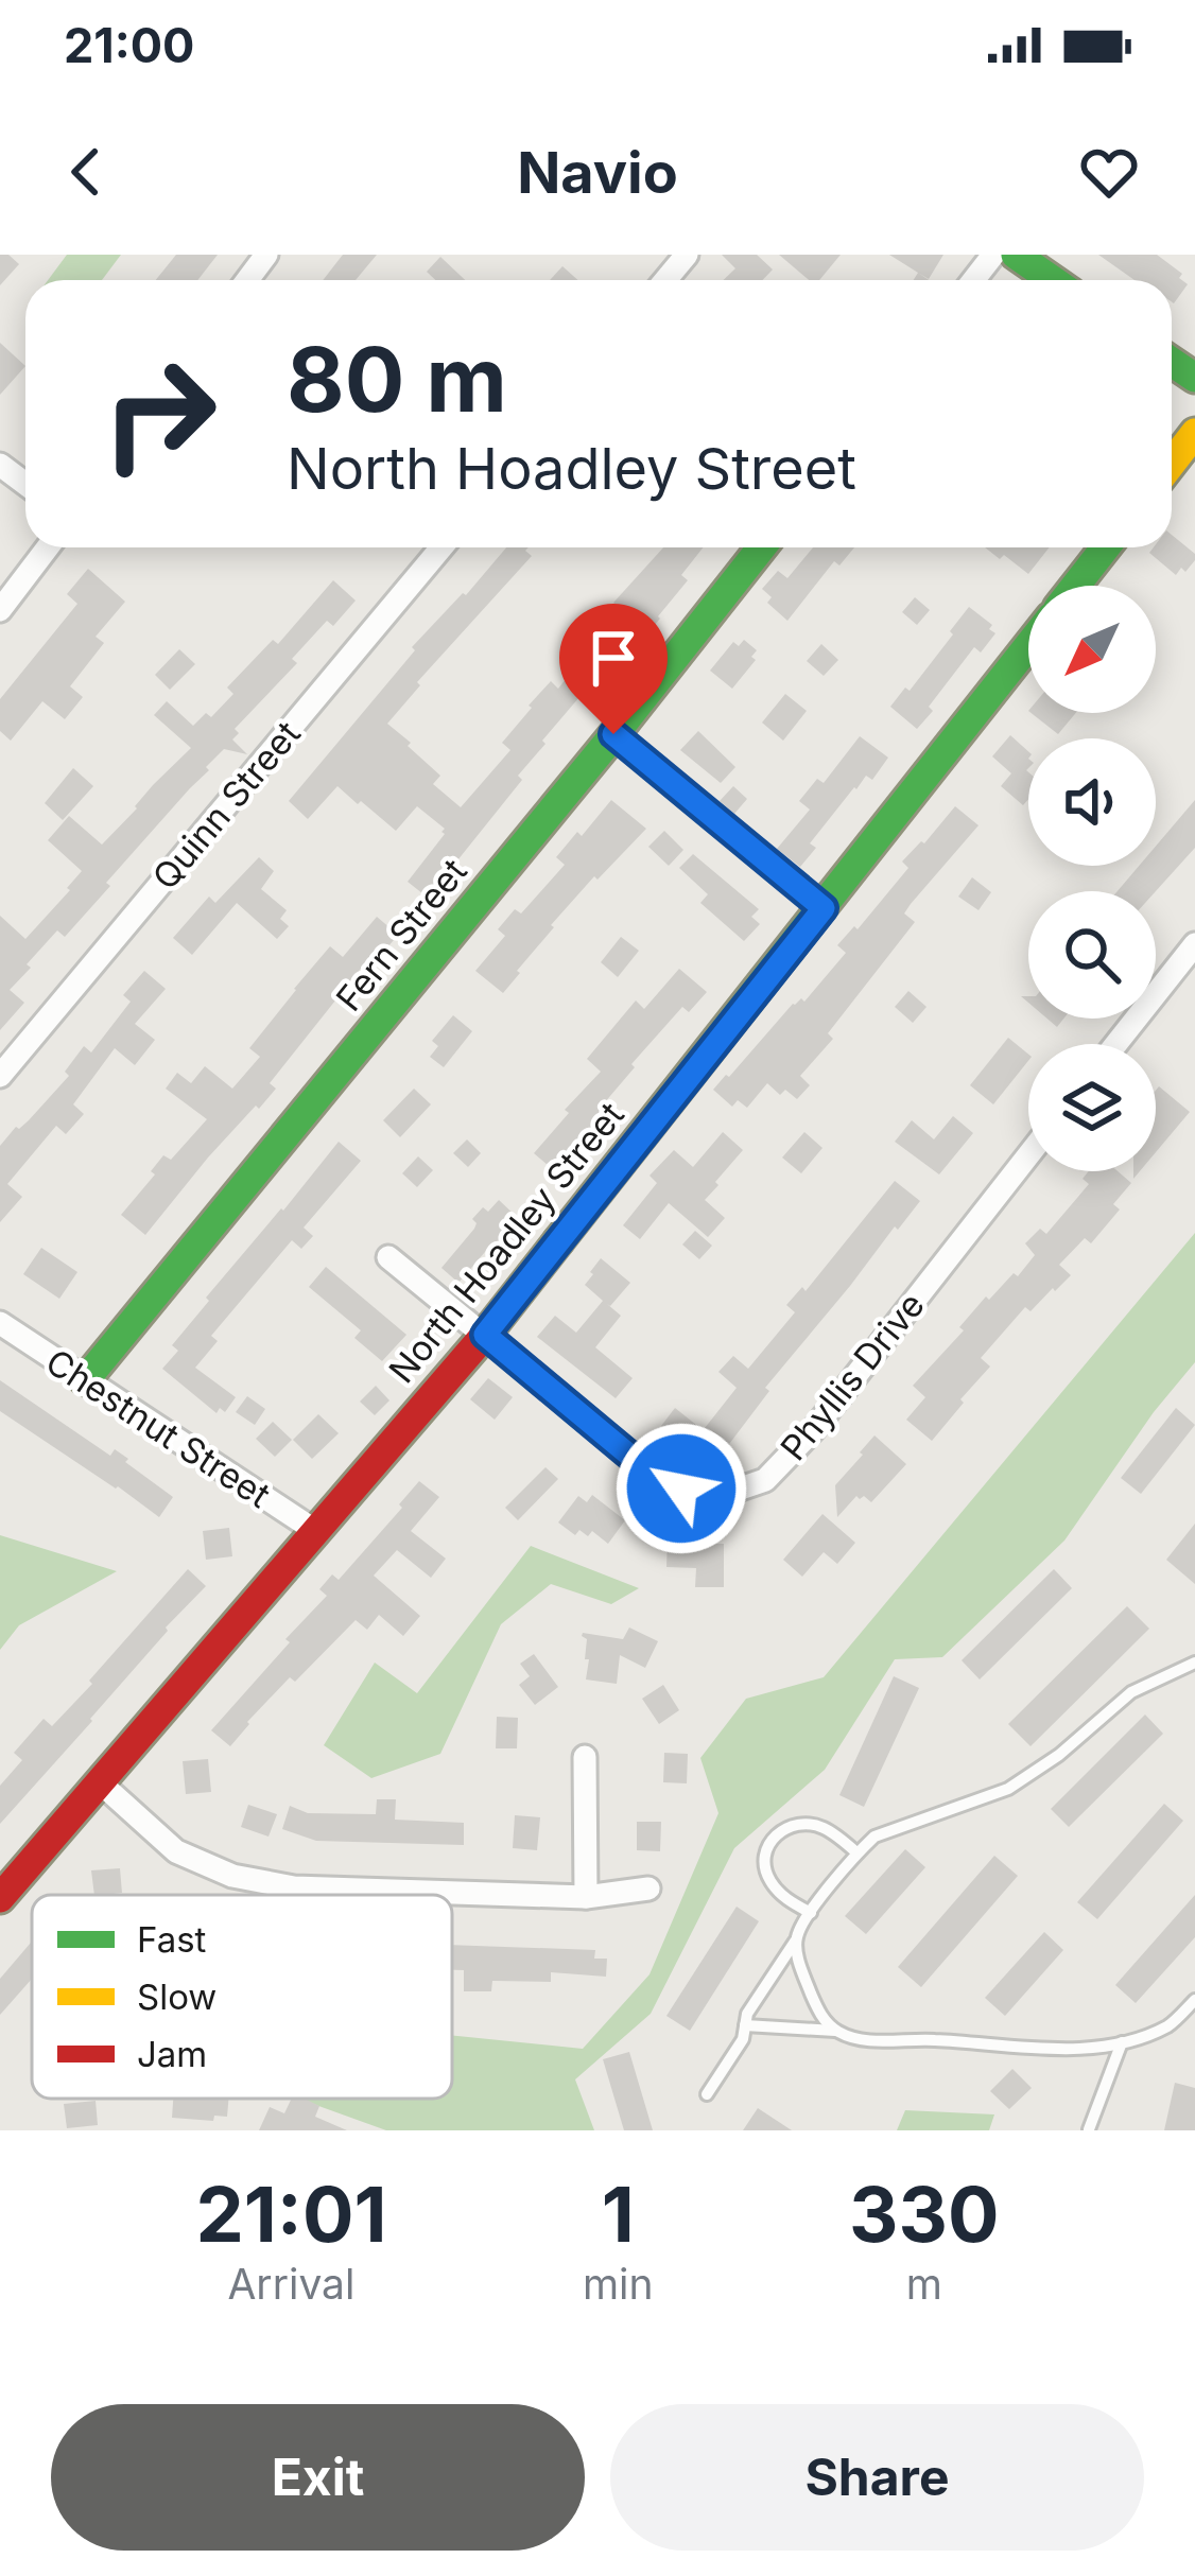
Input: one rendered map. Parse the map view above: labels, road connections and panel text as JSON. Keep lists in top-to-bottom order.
{
  "streets": {
    "street": [
      "Quinn Street",
      "Fern Street",
      "North Hoadley Street",
      "Phyllis Drive",
      "Chestnut Street"
    ]
  },
  "crossings": [
    ["Fern Street", "Chestnut Street"],
    ["North Hoadley Street", "Phyllis Drive"],
    ["North Hoadley Street", "Chestnut Street"]
  ],
  "legend": ["Fast", "Slow", "Jam"],
  "north": "bottom left",
  "page": {
    "status": "21:00",
    "header": "Navio",
    "turn": ["80 m", "North Hoadley Street"],
    "eta": [
      "21:01",
      "Arrival",
      "1",
      "min",
      "330",
      "m"
    ],
    "buttons": ["Exit", "Share"]
  }
}
